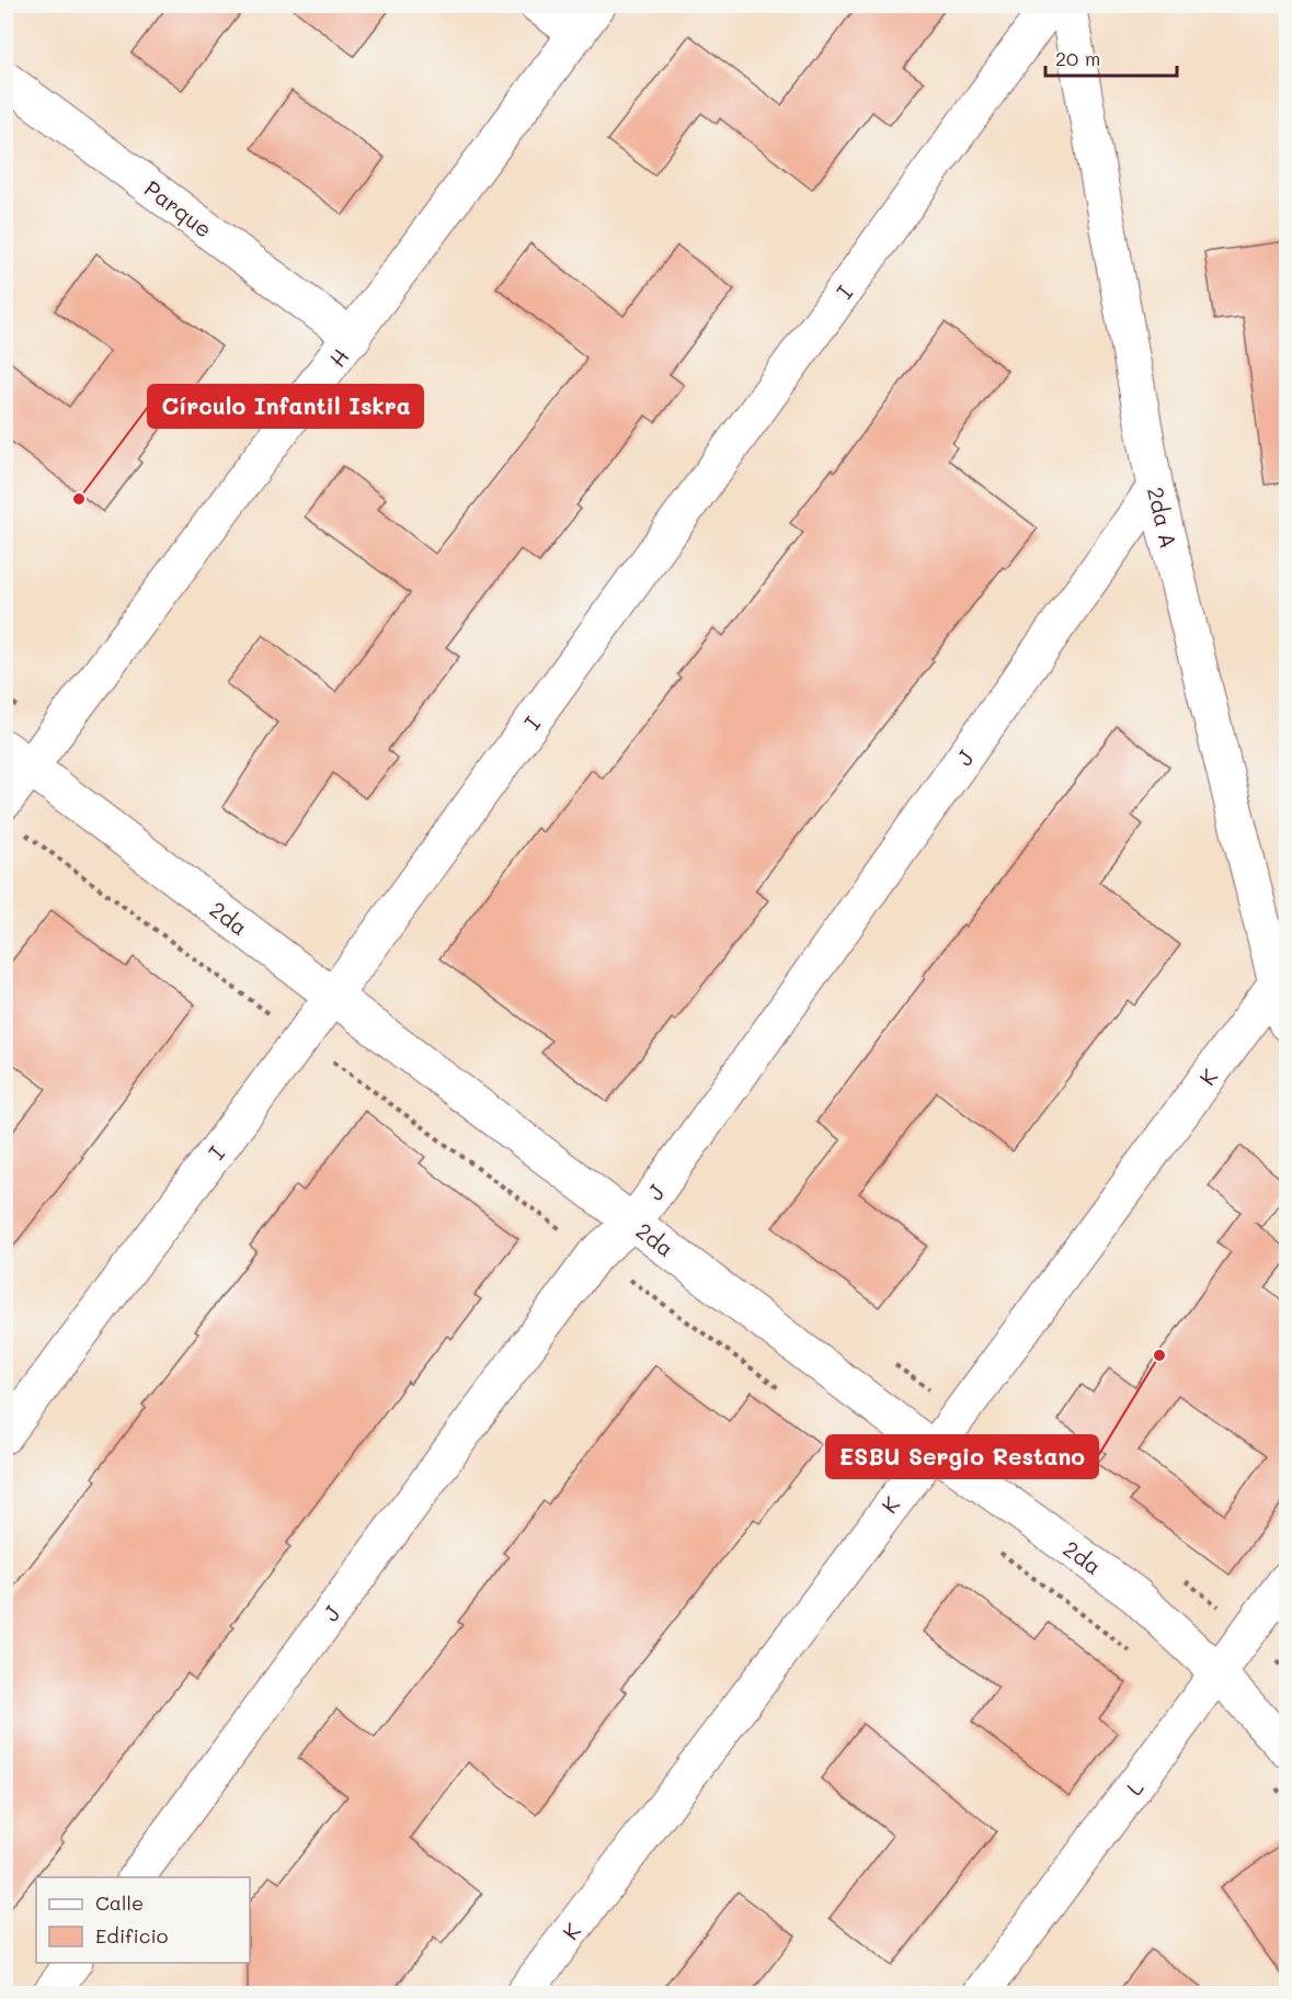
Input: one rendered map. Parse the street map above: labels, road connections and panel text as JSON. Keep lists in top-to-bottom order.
{
  "streets": {
    "street": [
      "Parque",
      "I",
      "H",
      "2da A",
      "J",
      "2da",
      "K",
      "L"
    ]
  },
  "crossings": [
    ["Parque", "H"],
    ["I", "2da"],
    ["H", "2da"],
    ["2da A", "J"],
    ["2da A", "K"],
    ["J", "2da"],
    ["2da", "K"],
    ["2da", "L"]
  ],
  "places": ["Círculo Infantil Iskra", "ESBU Sergio Restano"],
  "legend": ["Calle", "Edificio"],
  "scale_bar": "20 m"
}
